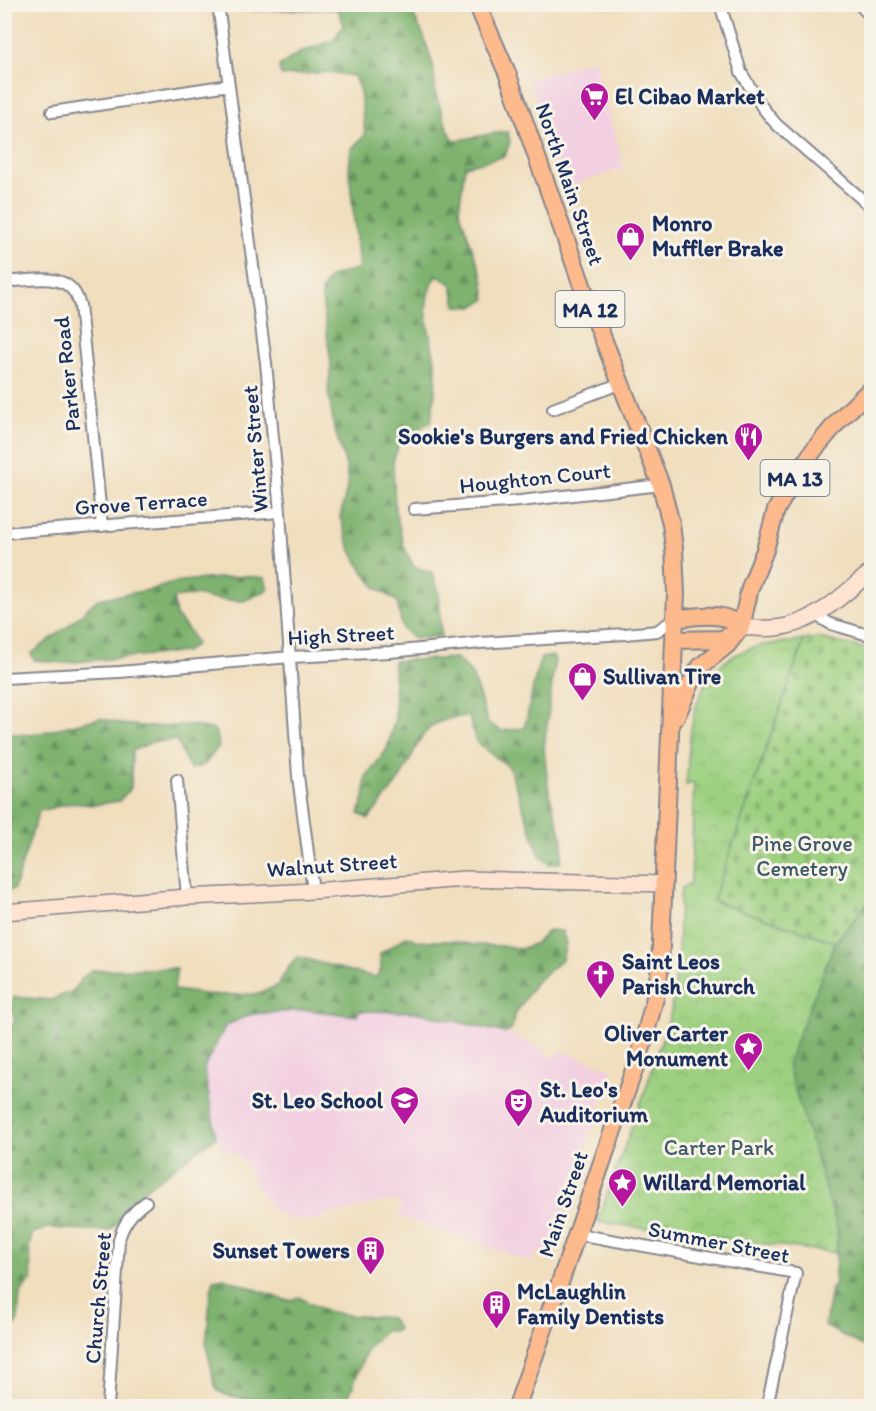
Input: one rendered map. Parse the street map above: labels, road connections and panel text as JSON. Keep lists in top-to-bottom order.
{
  "streets": {
    "main road": [
      "North Main Street",
      "MA 12",
      "MA 13",
      "Main Street"
    ],
    "street": [
      "Parker Road",
      "Winter Street",
      "Houghton Court",
      "Grove Terrace",
      "High Street",
      "Walnut Street",
      "Summer Street",
      "Church Street"
    ]
  },
  "crossings": [
    ["North Main Street", "Houghton Court"],
    ["North Main Street", "High Street"],
    ["North Main Street", "Main Street"],
    ["Parker Road", "Grove Terrace"],
    ["Winter Street", "Grove Terrace"],
    ["Winter Street", "High Street"],
    ["Winter Street", "Walnut Street"],
    ["Walnut Street", "Main Street"],
    ["Main Street", "Summer Street"]
  ],
  "parks": ["Pine Grove Cemetery", "Carter Park"],
  "places": {
    "supermarket": ["El Cibao Market"],
    "shop": ["Monro Muffler Brake", "Sullivan Tire"],
    "restaurant": ["Sookie's Burgers and Fried Chicken"],
    "church": ["Saint Leos Parish Church"],
    "place": ["Oliver Carter Monument", "Willard Memorial"],
    "school or university": ["St. Leo School"],
    "theatre": ["St. Leo's Auditorium"],
    "building": ["Sunset Towers", "McLaughlin Family Dentists"]
  }
}
